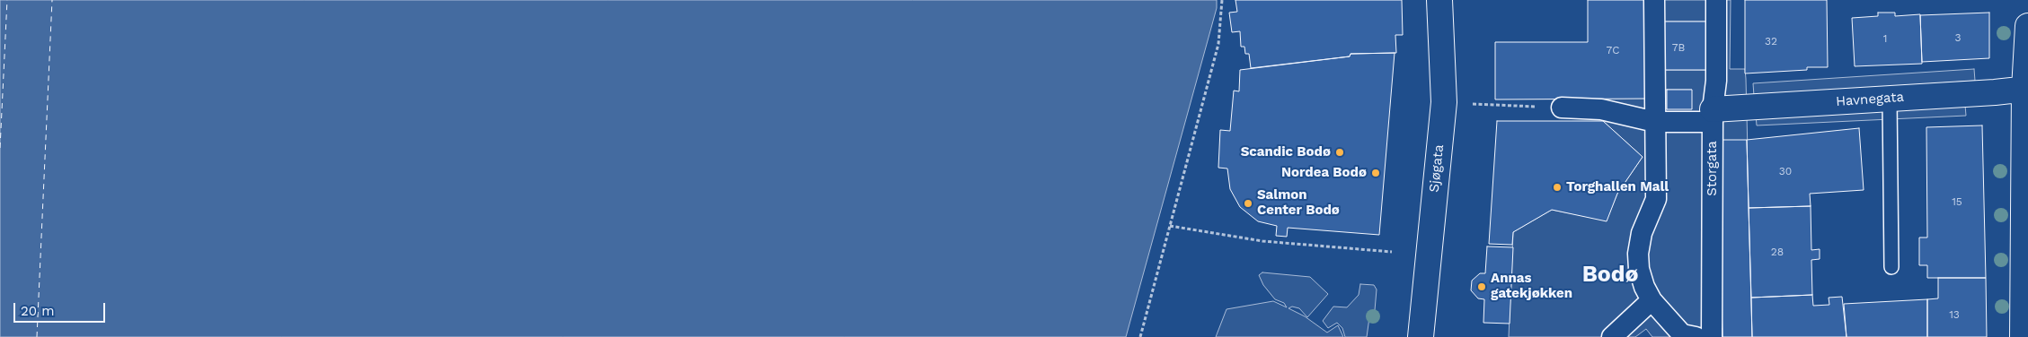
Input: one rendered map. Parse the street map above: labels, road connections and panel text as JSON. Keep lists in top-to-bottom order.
{
  "streets": {
    "street": ["Havnegata", "Sjøgata", "Storgata"]
  },
  "crossings": [
    ["Havnegata", "Storgata"]
  ],
  "districts": ["Bodø"],
  "places": [
    "Scandic Bodø",
    "Nordea Bodø",
    "Torghallen Mall",
    "Salmon Center Bodø",
    "Annas gatekjøkken"
  ],
  "house_numbers": [
    "3",
    "1",
    "32",
    "7B",
    "7C",
    "30",
    "15",
    "28",
    "13"
  ],
  "scale_bar": "20 m"
}
